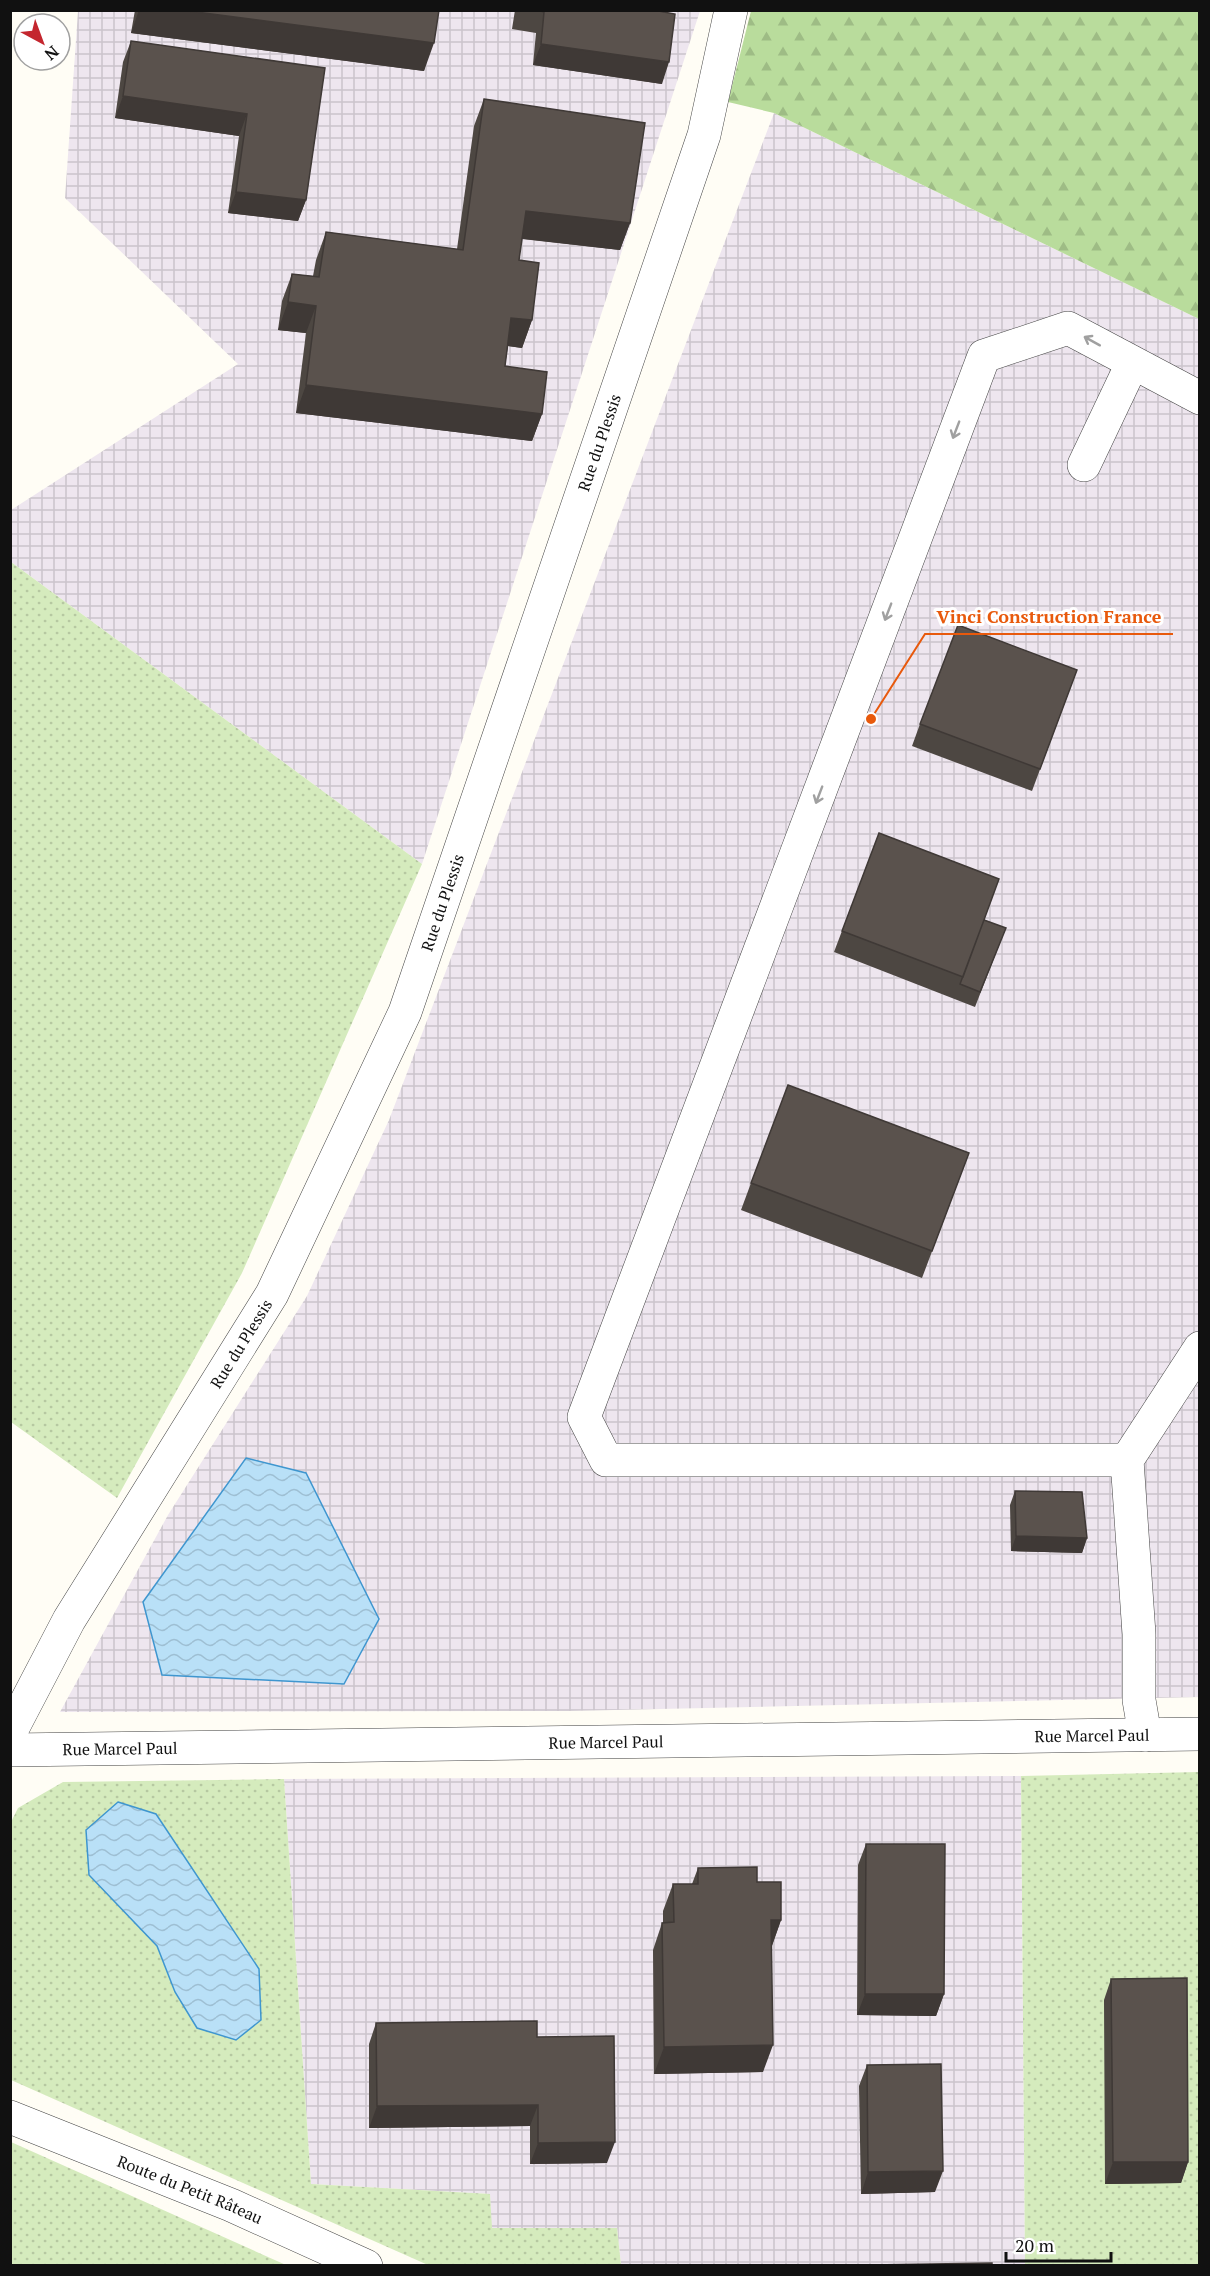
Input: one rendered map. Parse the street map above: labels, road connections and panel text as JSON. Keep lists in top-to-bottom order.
{
  "streets": {
    "street": ["Rue du Plessis", "Rue Marcel Paul", "Route du Petit Râteau"]
  },
  "places": ["Vinci Construction France"],
  "scale_bar": "20 m",
  "north": "bottom right"
}
